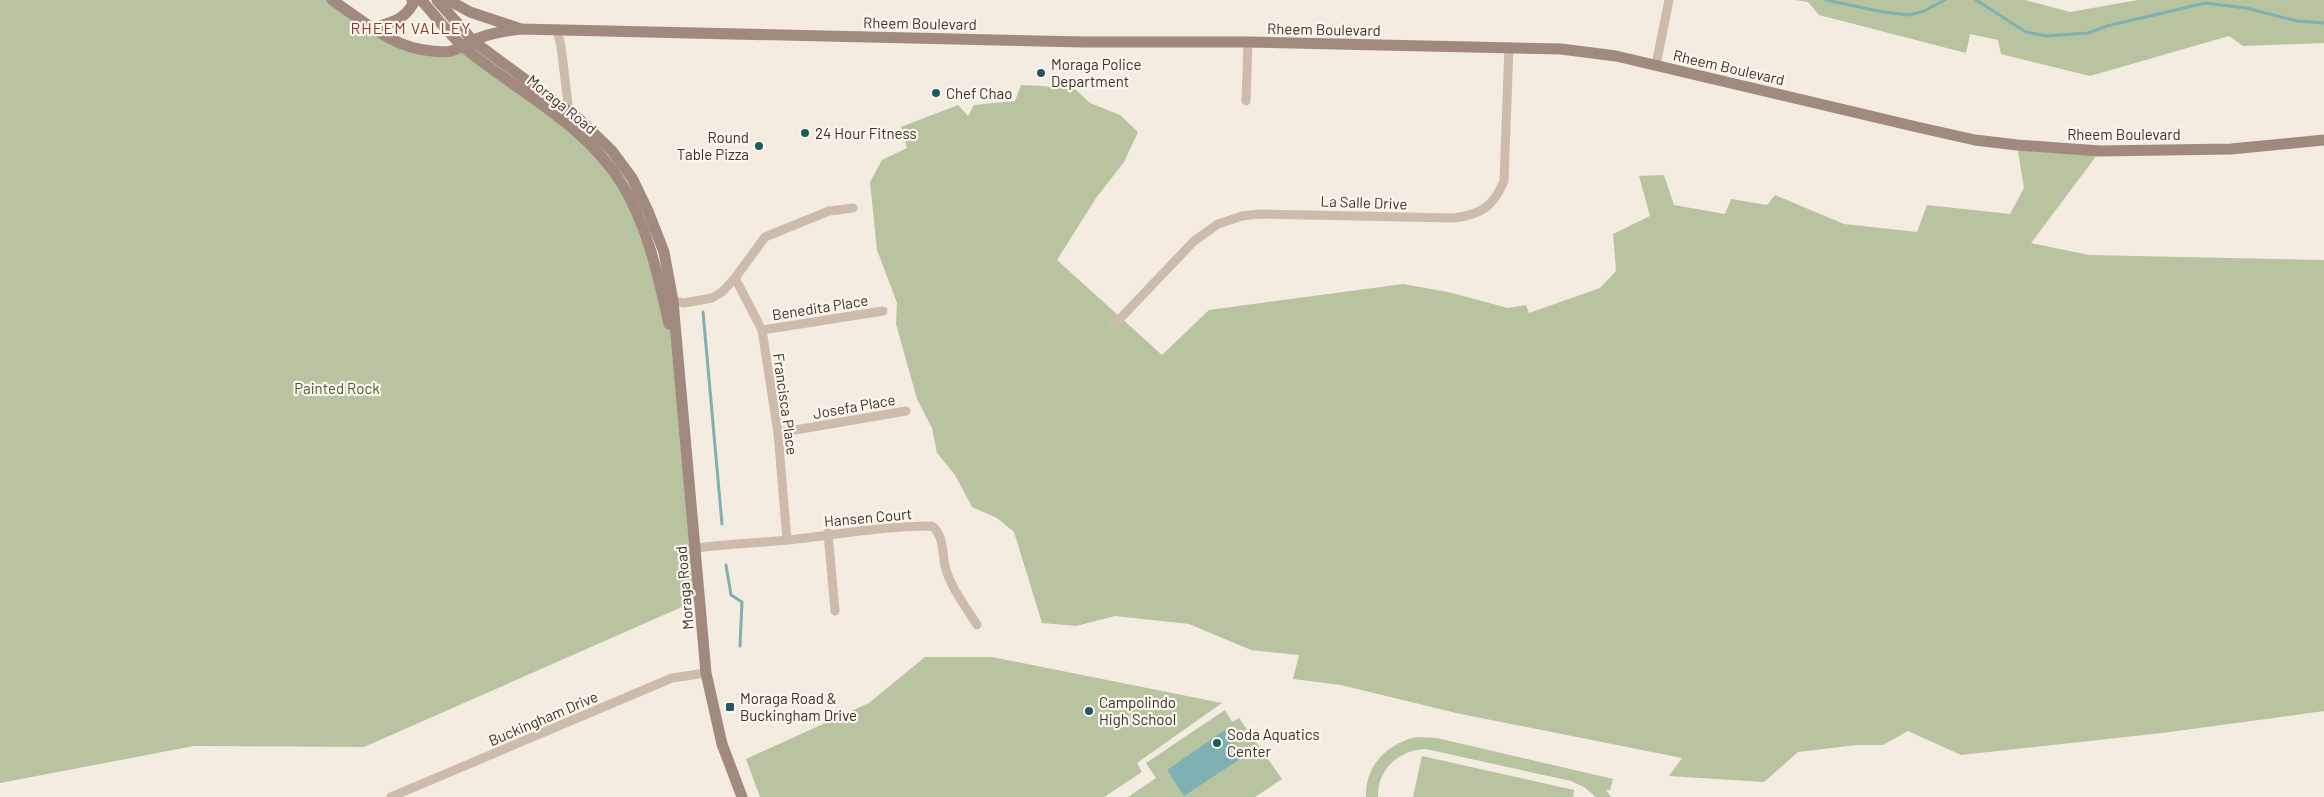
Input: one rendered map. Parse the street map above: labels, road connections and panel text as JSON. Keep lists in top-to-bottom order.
{
  "streets": {
    "street": [
      "Rheem Boulevard",
      "Moraga Road",
      "La Salle Drive",
      "Benedita Place",
      "Francisca Place",
      "Josefa Place",
      "Hansen Court",
      "Buckingham Drive"
    ]
  },
  "crossings": [
    ["Rheem Boulevard", "Moraga Road"],
    ["Rheem Boulevard", "La Salle Drive"],
    ["Moraga Road", "Hansen Court"],
    ["Moraga Road", "Buckingham Drive"],
    ["Benedita Place", "Francisca Place"],
    ["Francisca Place", "Josefa Place"],
    ["Francisca Place", "Hansen Court"]
  ],
  "districts": ["RHEEM VALLEY"],
  "parks": ["Painted Rock"],
  "places": {
    "other": [
      "Moraga Police Department",
      "Chef Chao",
      "24 Hour Fitness",
      "Round Table Pizza",
      "Campolindo High School",
      "Soda Aquatics Center"
    ],
    "transit": ["Moraga Road & Buckingham Drive"]
  }
}
